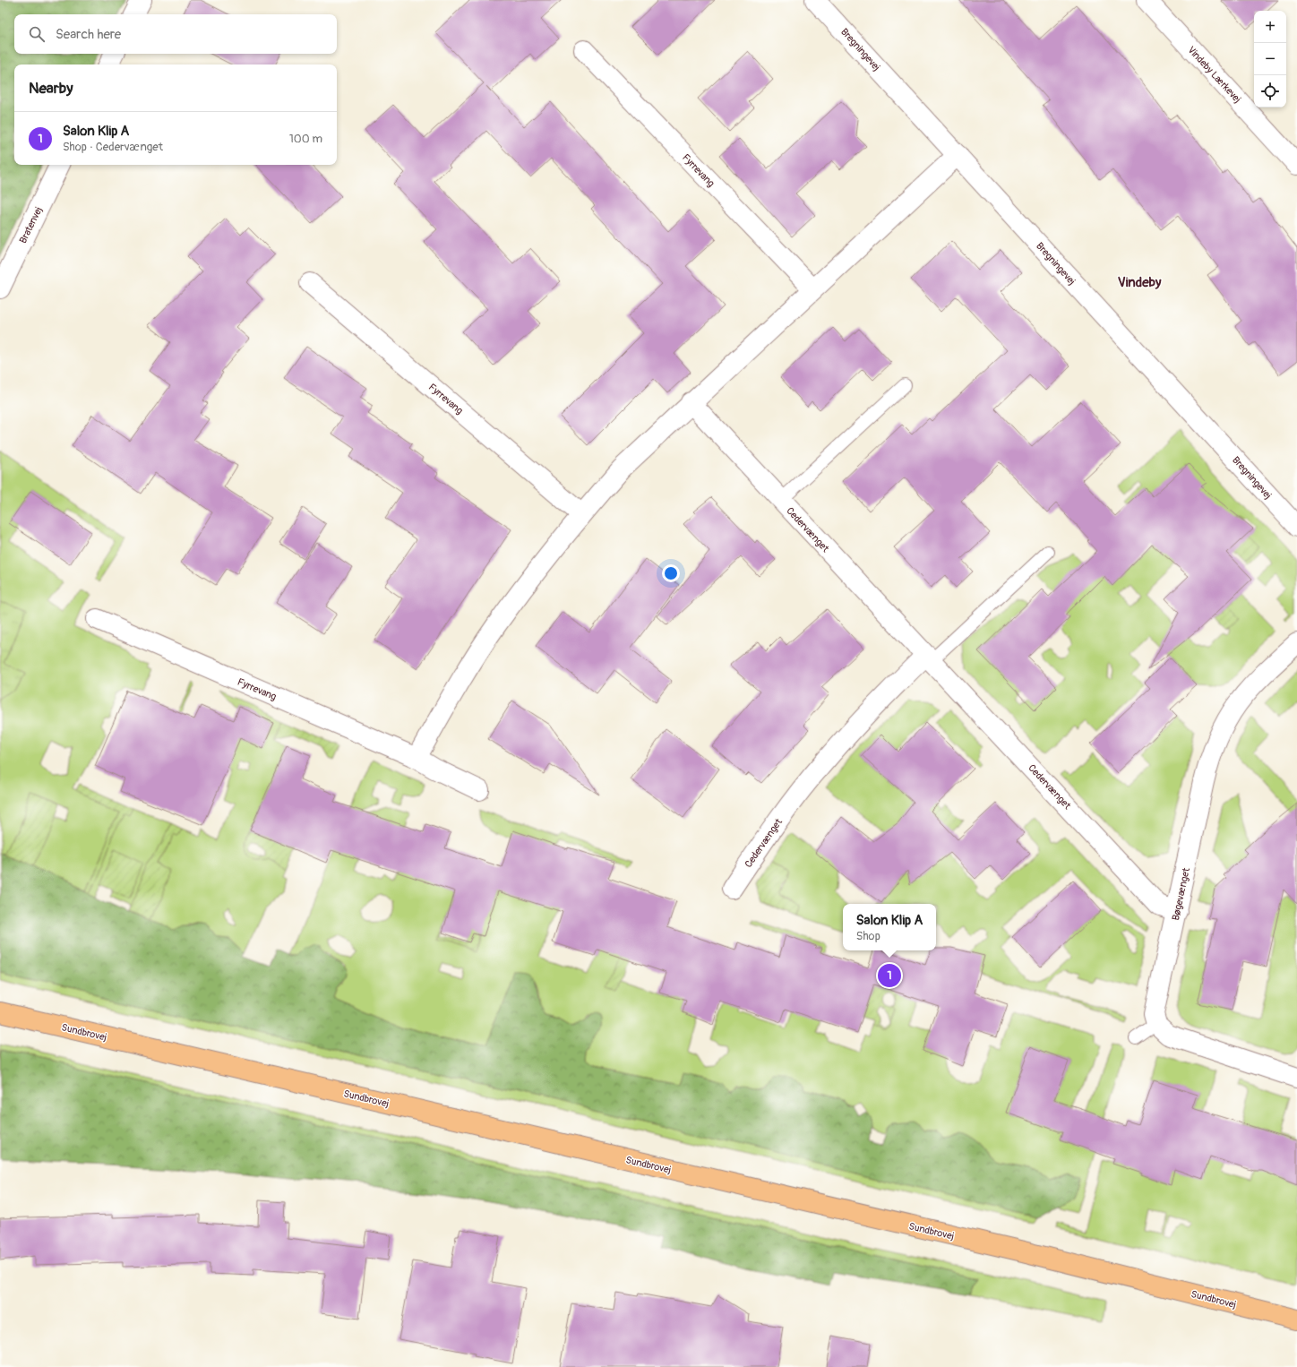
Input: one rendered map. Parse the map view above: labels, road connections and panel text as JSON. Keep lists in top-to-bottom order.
{
  "streets": {
    "main road": ["Sundbrovej"],
    "street": [
      "Bregningevej",
      "Vindeby Lærkevej",
      "Fyrrevang",
      "Bratenvej",
      "Cedervænget",
      "Bøgevænget"
    ]
  },
  "crossings": [
    ["Cedervænget", "Bøgevænget"]
  ],
  "districts": ["Vindeby"],
  "page": {
    "map_buttons": ["+", "−"],
    "search": "Search here",
    "heading": "Nearby",
    "list": [
      {
        "mark": "1",
        "name": "Salon Klip A",
        "note": "Shop · Cedervænget",
        "value": "100 m"
      }
    ],
    "popup": ["Salon Klip A", "Shop"],
    "pins": "1"
  }
}
